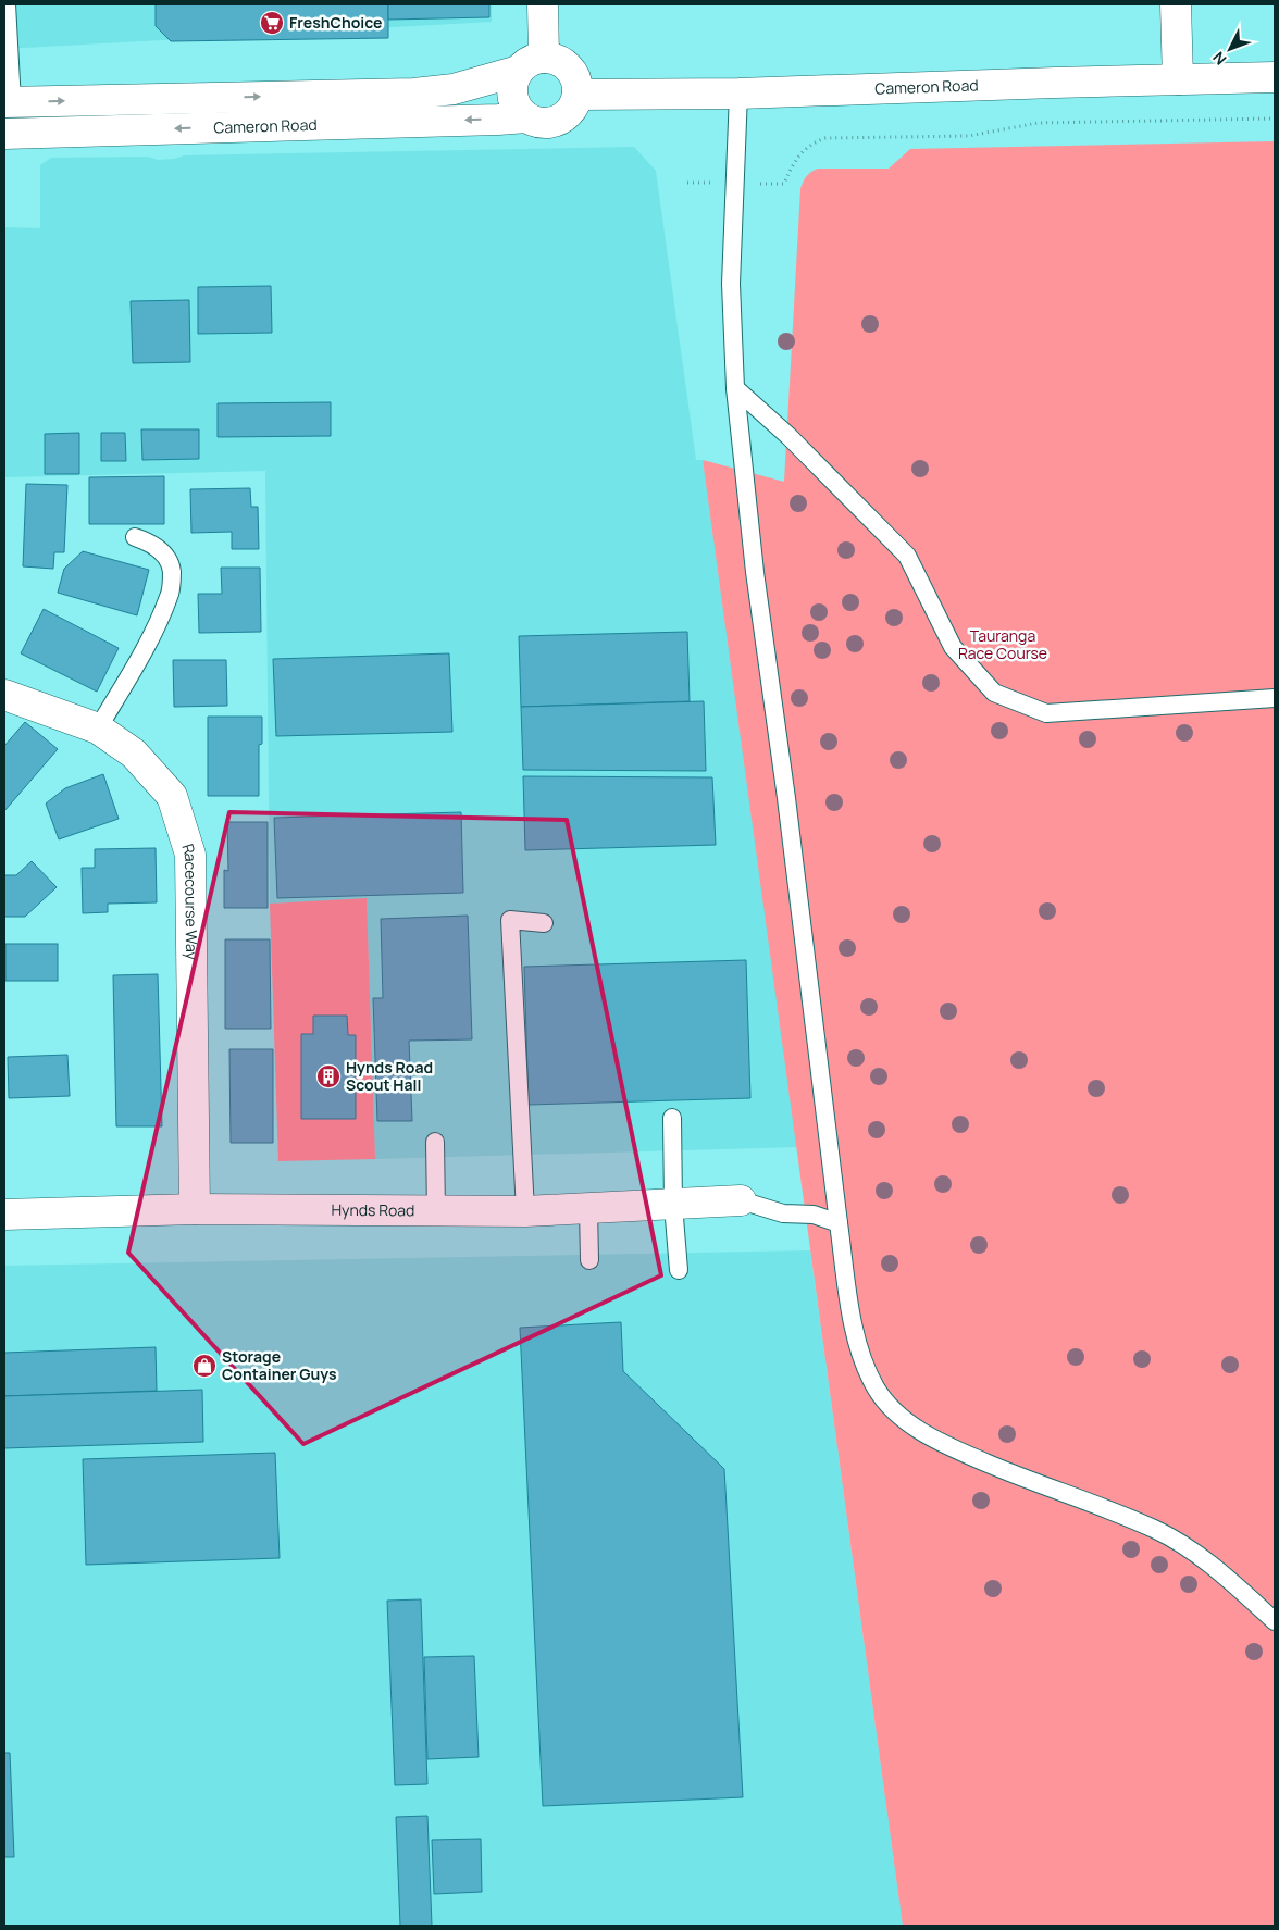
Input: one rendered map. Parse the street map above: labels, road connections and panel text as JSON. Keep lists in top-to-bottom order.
{
  "streets": {
    "main road": ["Cameron Road", "Racecourse Way", "Hynds Road"]
  },
  "crossings": [
    ["Racecourse Way", "Hynds Road"]
  ],
  "parks": ["Tauranga Race Course"],
  "places": {
    "supermarket": ["FreshChoice"],
    "building": ["Hynds Road Scout Hall"],
    "shop": ["Storage Container Guys"]
  },
  "north": "bottom left"
}
